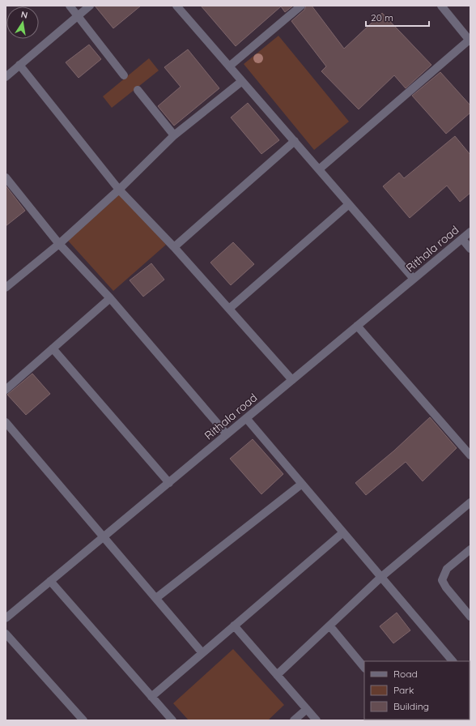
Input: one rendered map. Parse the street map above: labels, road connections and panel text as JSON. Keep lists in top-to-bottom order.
{
  "streets": {
    "street": ["Rithala road"]
  },
  "legend": ["Road", "Park", "Building"],
  "scale_bar": "20 m",
  "north": "top"
}
